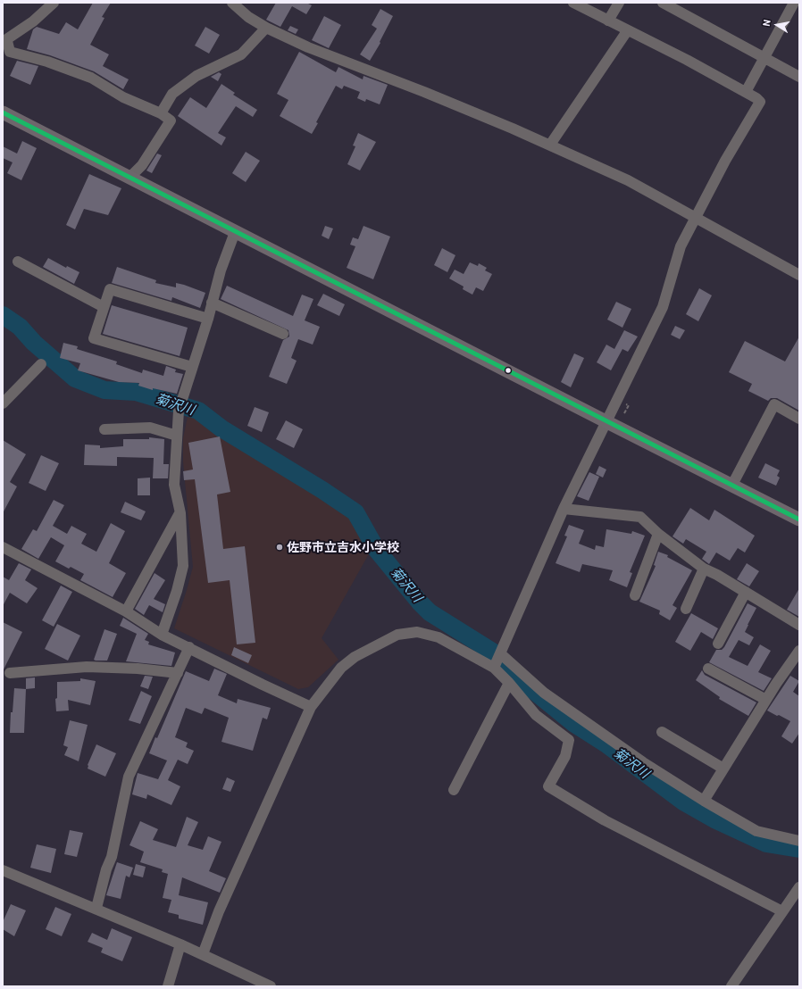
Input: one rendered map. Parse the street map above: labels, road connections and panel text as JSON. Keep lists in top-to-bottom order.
{
  "water": ["菊沢川"],
  "places": ["佐野市立吉水小学校"],
  "north": "left"
}
